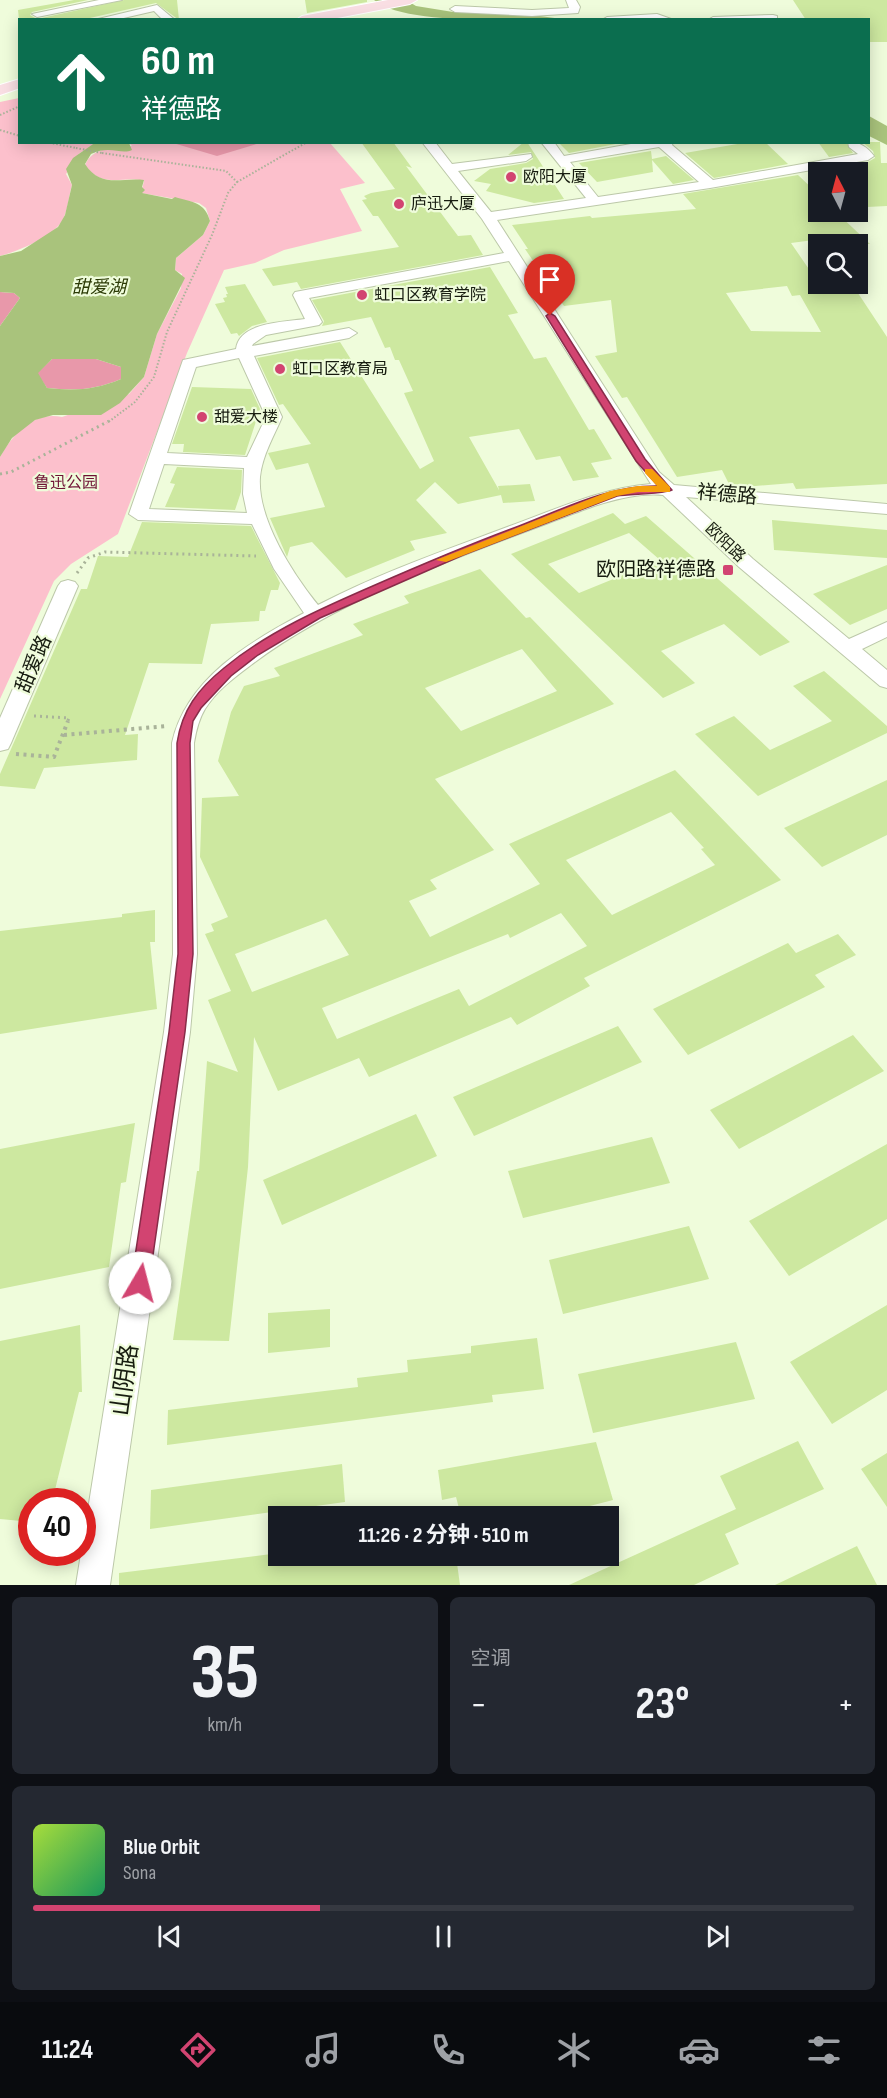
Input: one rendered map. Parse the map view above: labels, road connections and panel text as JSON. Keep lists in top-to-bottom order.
{
  "streets": {
    "street": [
      "祥德路",
      "欧阳路",
      "甜爱路",
      "山阴路"
    ]
  },
  "crossings": [
    ["祥德路", "欧阳路"],
    ["祥德路", "山阴路"]
  ],
  "water": ["甜爱湖"],
  "parks": ["鲁迅公园"],
  "places": {
    "other": [
      "欧阳大厦",
      "庐迅大厦",
      "虹口区教育学院",
      "虹口区教育局",
      "甜爱大楼"
    ],
    "transit": ["欧阳路祥德路"]
  },
  "north": "top",
  "page": {
    "turn": ["60 m", "祥德路"],
    "limit": "40",
    "trip": "11:26 · 2 分钟 · 510 m",
    "tile": [
      ["35", "km/h"],
      "空调"
    ],
    "heat": ["−", "23°", "+"],
    "song": ["Blue Orbit", "Sona"],
    "tabs": "11:24"
  }
}
